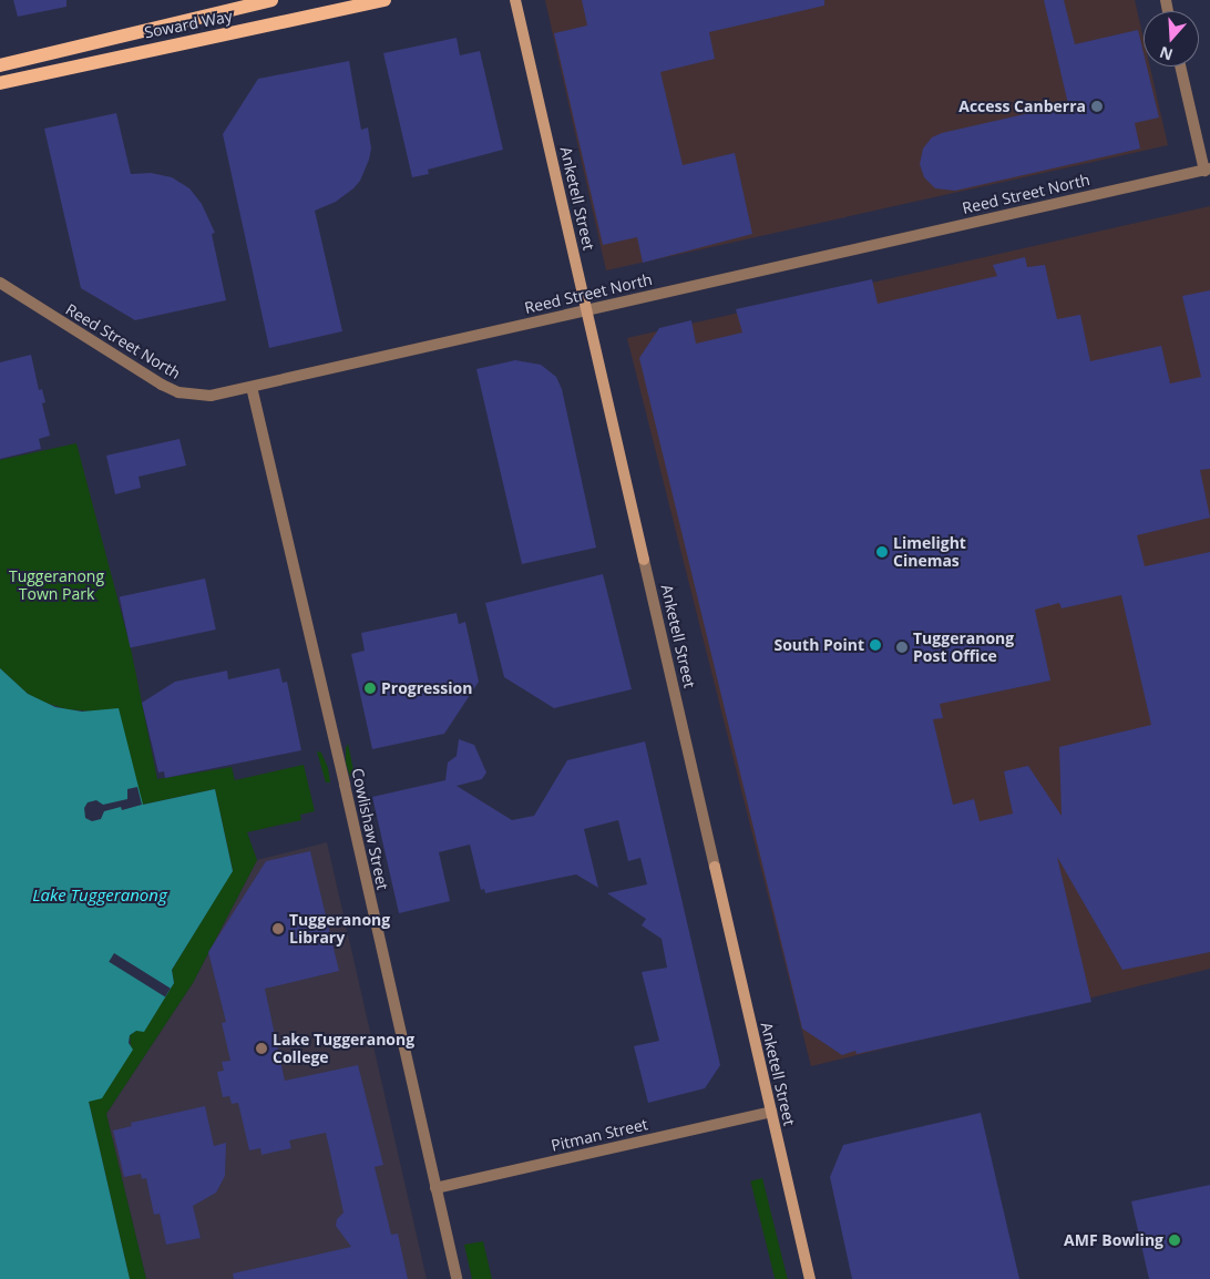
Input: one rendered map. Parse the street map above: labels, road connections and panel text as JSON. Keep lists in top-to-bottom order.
{
  "streets": {
    "main road": ["Soward Way"],
    "street": [
      "Reed Street North",
      "Anketell Street",
      "Cowlishaw Street",
      "Pitman Street"
    ]
  },
  "crossings": [
    ["Reed Street North", "Anketell Street"],
    ["Reed Street North", "Cowlishaw Street"],
    ["Anketell Street", "Pitman Street"],
    ["Cowlishaw Street", "Pitman Street"]
  ],
  "water": ["Lake Tuggeranong"],
  "parks": ["Tuggeranong Town Park"],
  "places": [
    "Access Canberra",
    "Limelight Cinemas",
    "South Point",
    "Tuggeranong Post Office",
    "Progression",
    "Tuggeranong Library",
    "Lake Tuggeranong College",
    "AMF Bowling"
  ],
  "north": "bottom"
}
